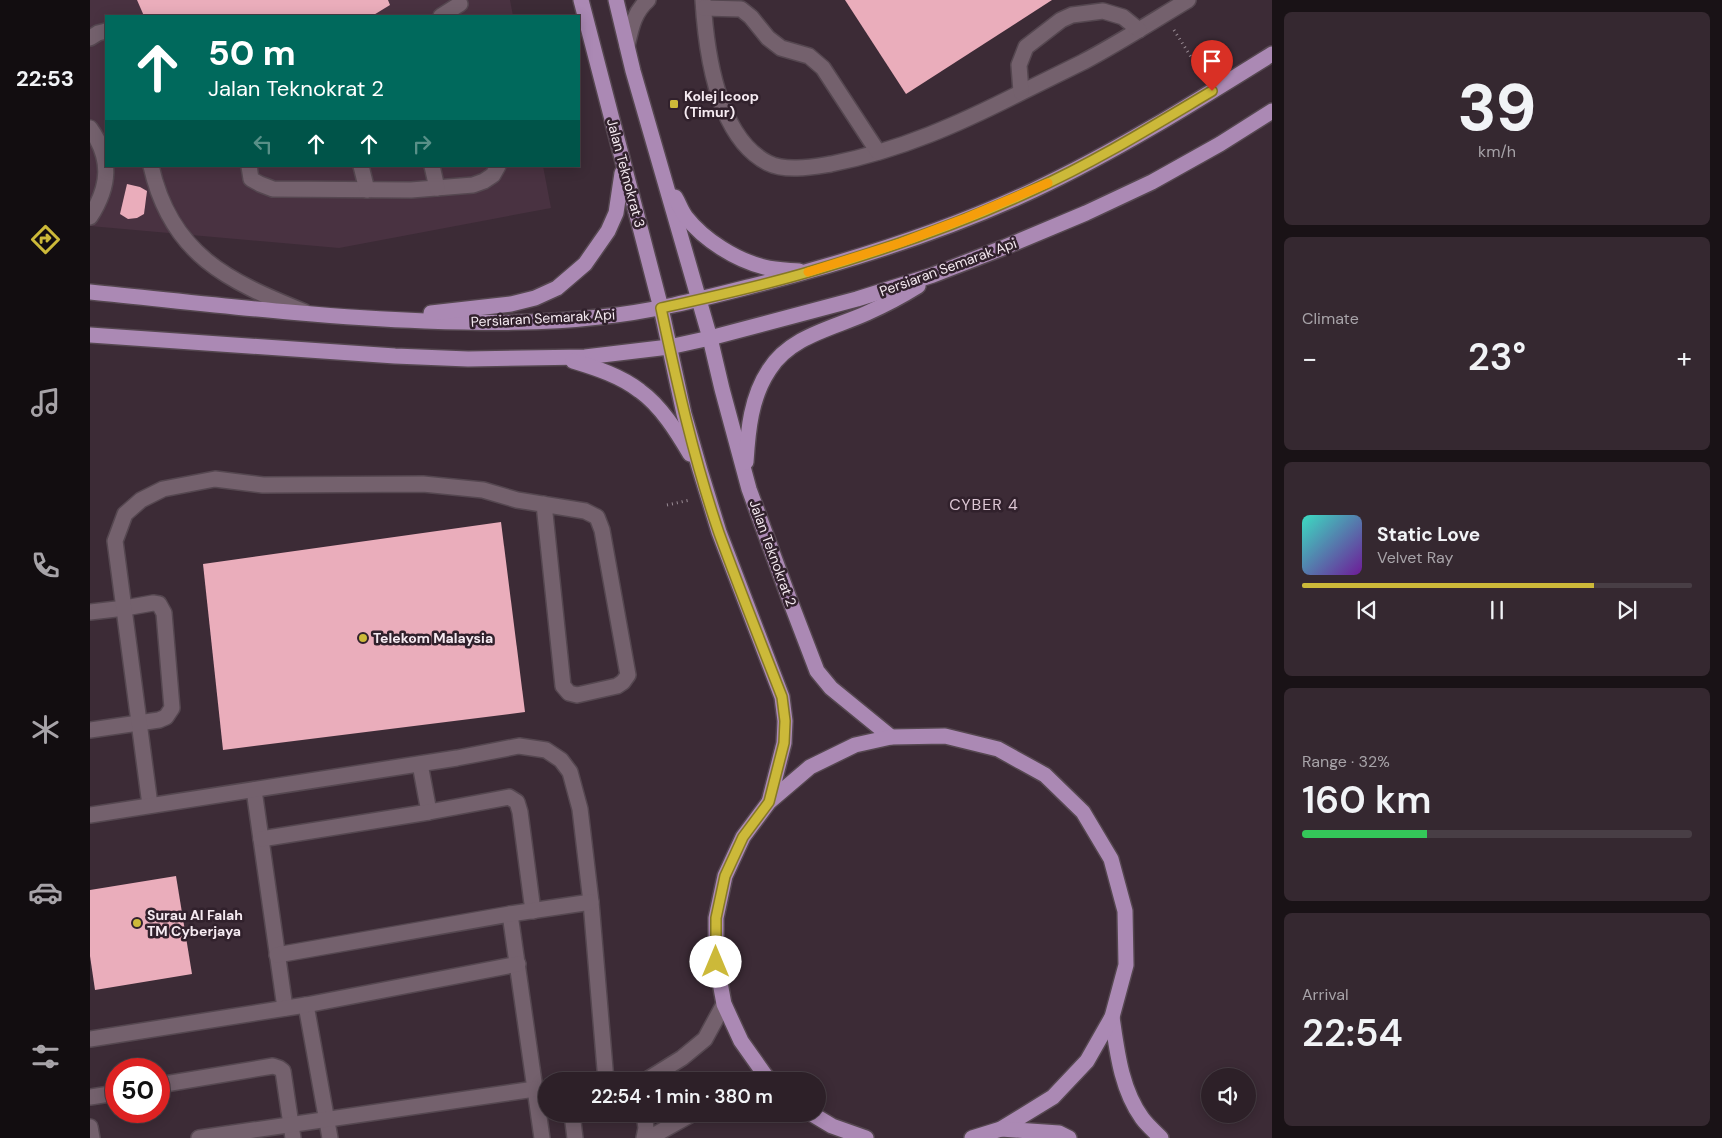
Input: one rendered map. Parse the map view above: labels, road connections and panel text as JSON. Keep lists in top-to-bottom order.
{
  "streets": {
    "main road": ["Jalan Teknokrat 3", "Persiaran Semarak Api", "Jalan Teknokrat 2"]
  },
  "crossings": [
    ["Jalan Teknokrat 3", "Persiaran Semarak Api"],
    ["Persiaran Semarak Api", "Jalan Teknokrat 2"]
  ],
  "districts": ["CYBER 4"],
  "places": {
    "transit": ["Kolej Icoop (Timur)"],
    "other": ["Telekom Malaysia", "Surau Al Falah TM Cyberjaya"]
  },
  "page": {
    "tabs": "22:53",
    "tile": [
      ["39", "km/h"],
      "Climate",
      ["Range · 32%", "160 km"],
      ["Arrival", "22:54"]
    ],
    "turn": ["50 m", "Jalan Teknokrat 2"],
    "heat": ["−", "23°", "+"],
    "song": ["Static Love", "Velvet Ray"],
    "limit": "50",
    "trip": "22:54 · 1 min · 380 m"
  }
}
